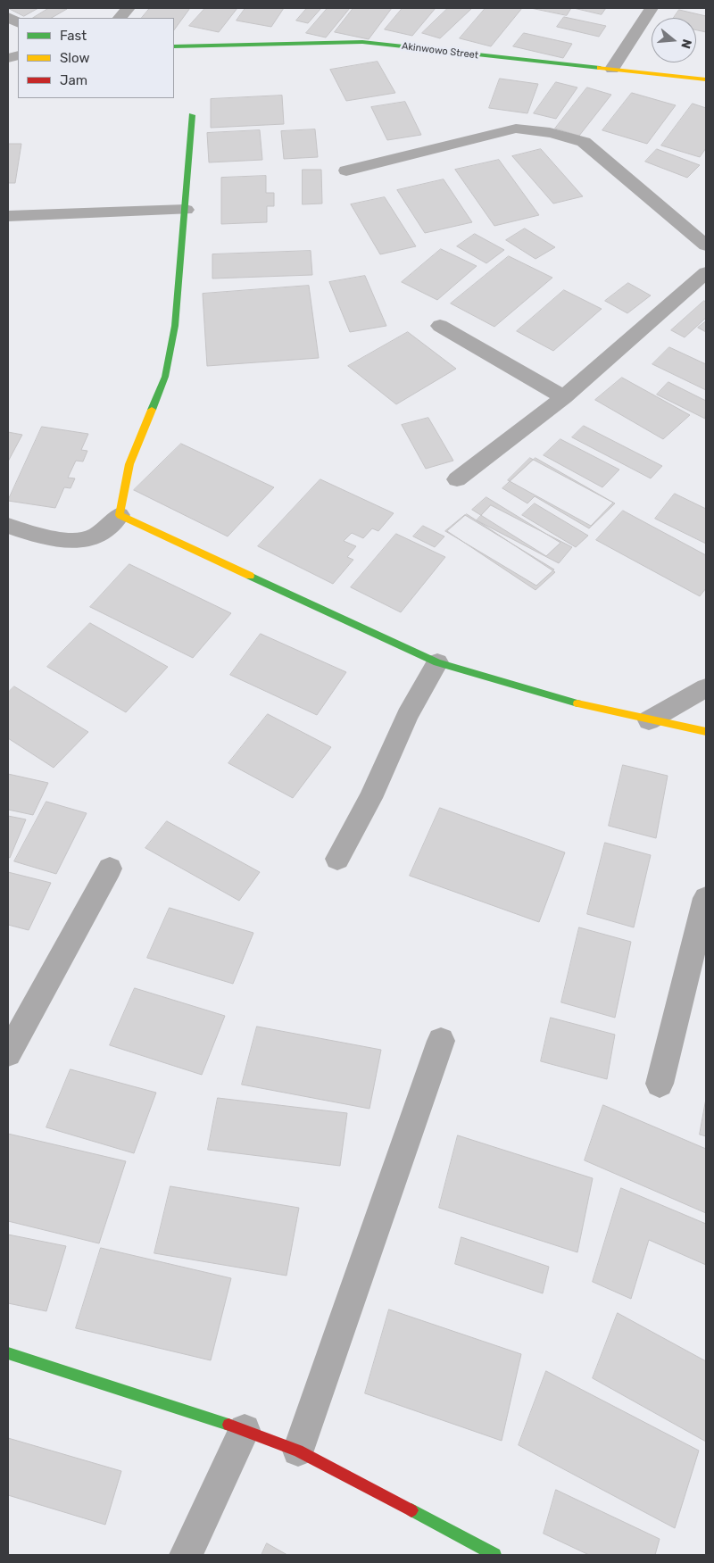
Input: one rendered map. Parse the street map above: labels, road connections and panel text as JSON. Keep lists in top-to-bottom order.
{
  "streets": {
    "street": ["Akinwowo Street"]
  },
  "legend": ["Fast", "Slow", "Jam"],
  "north": "right"
}
